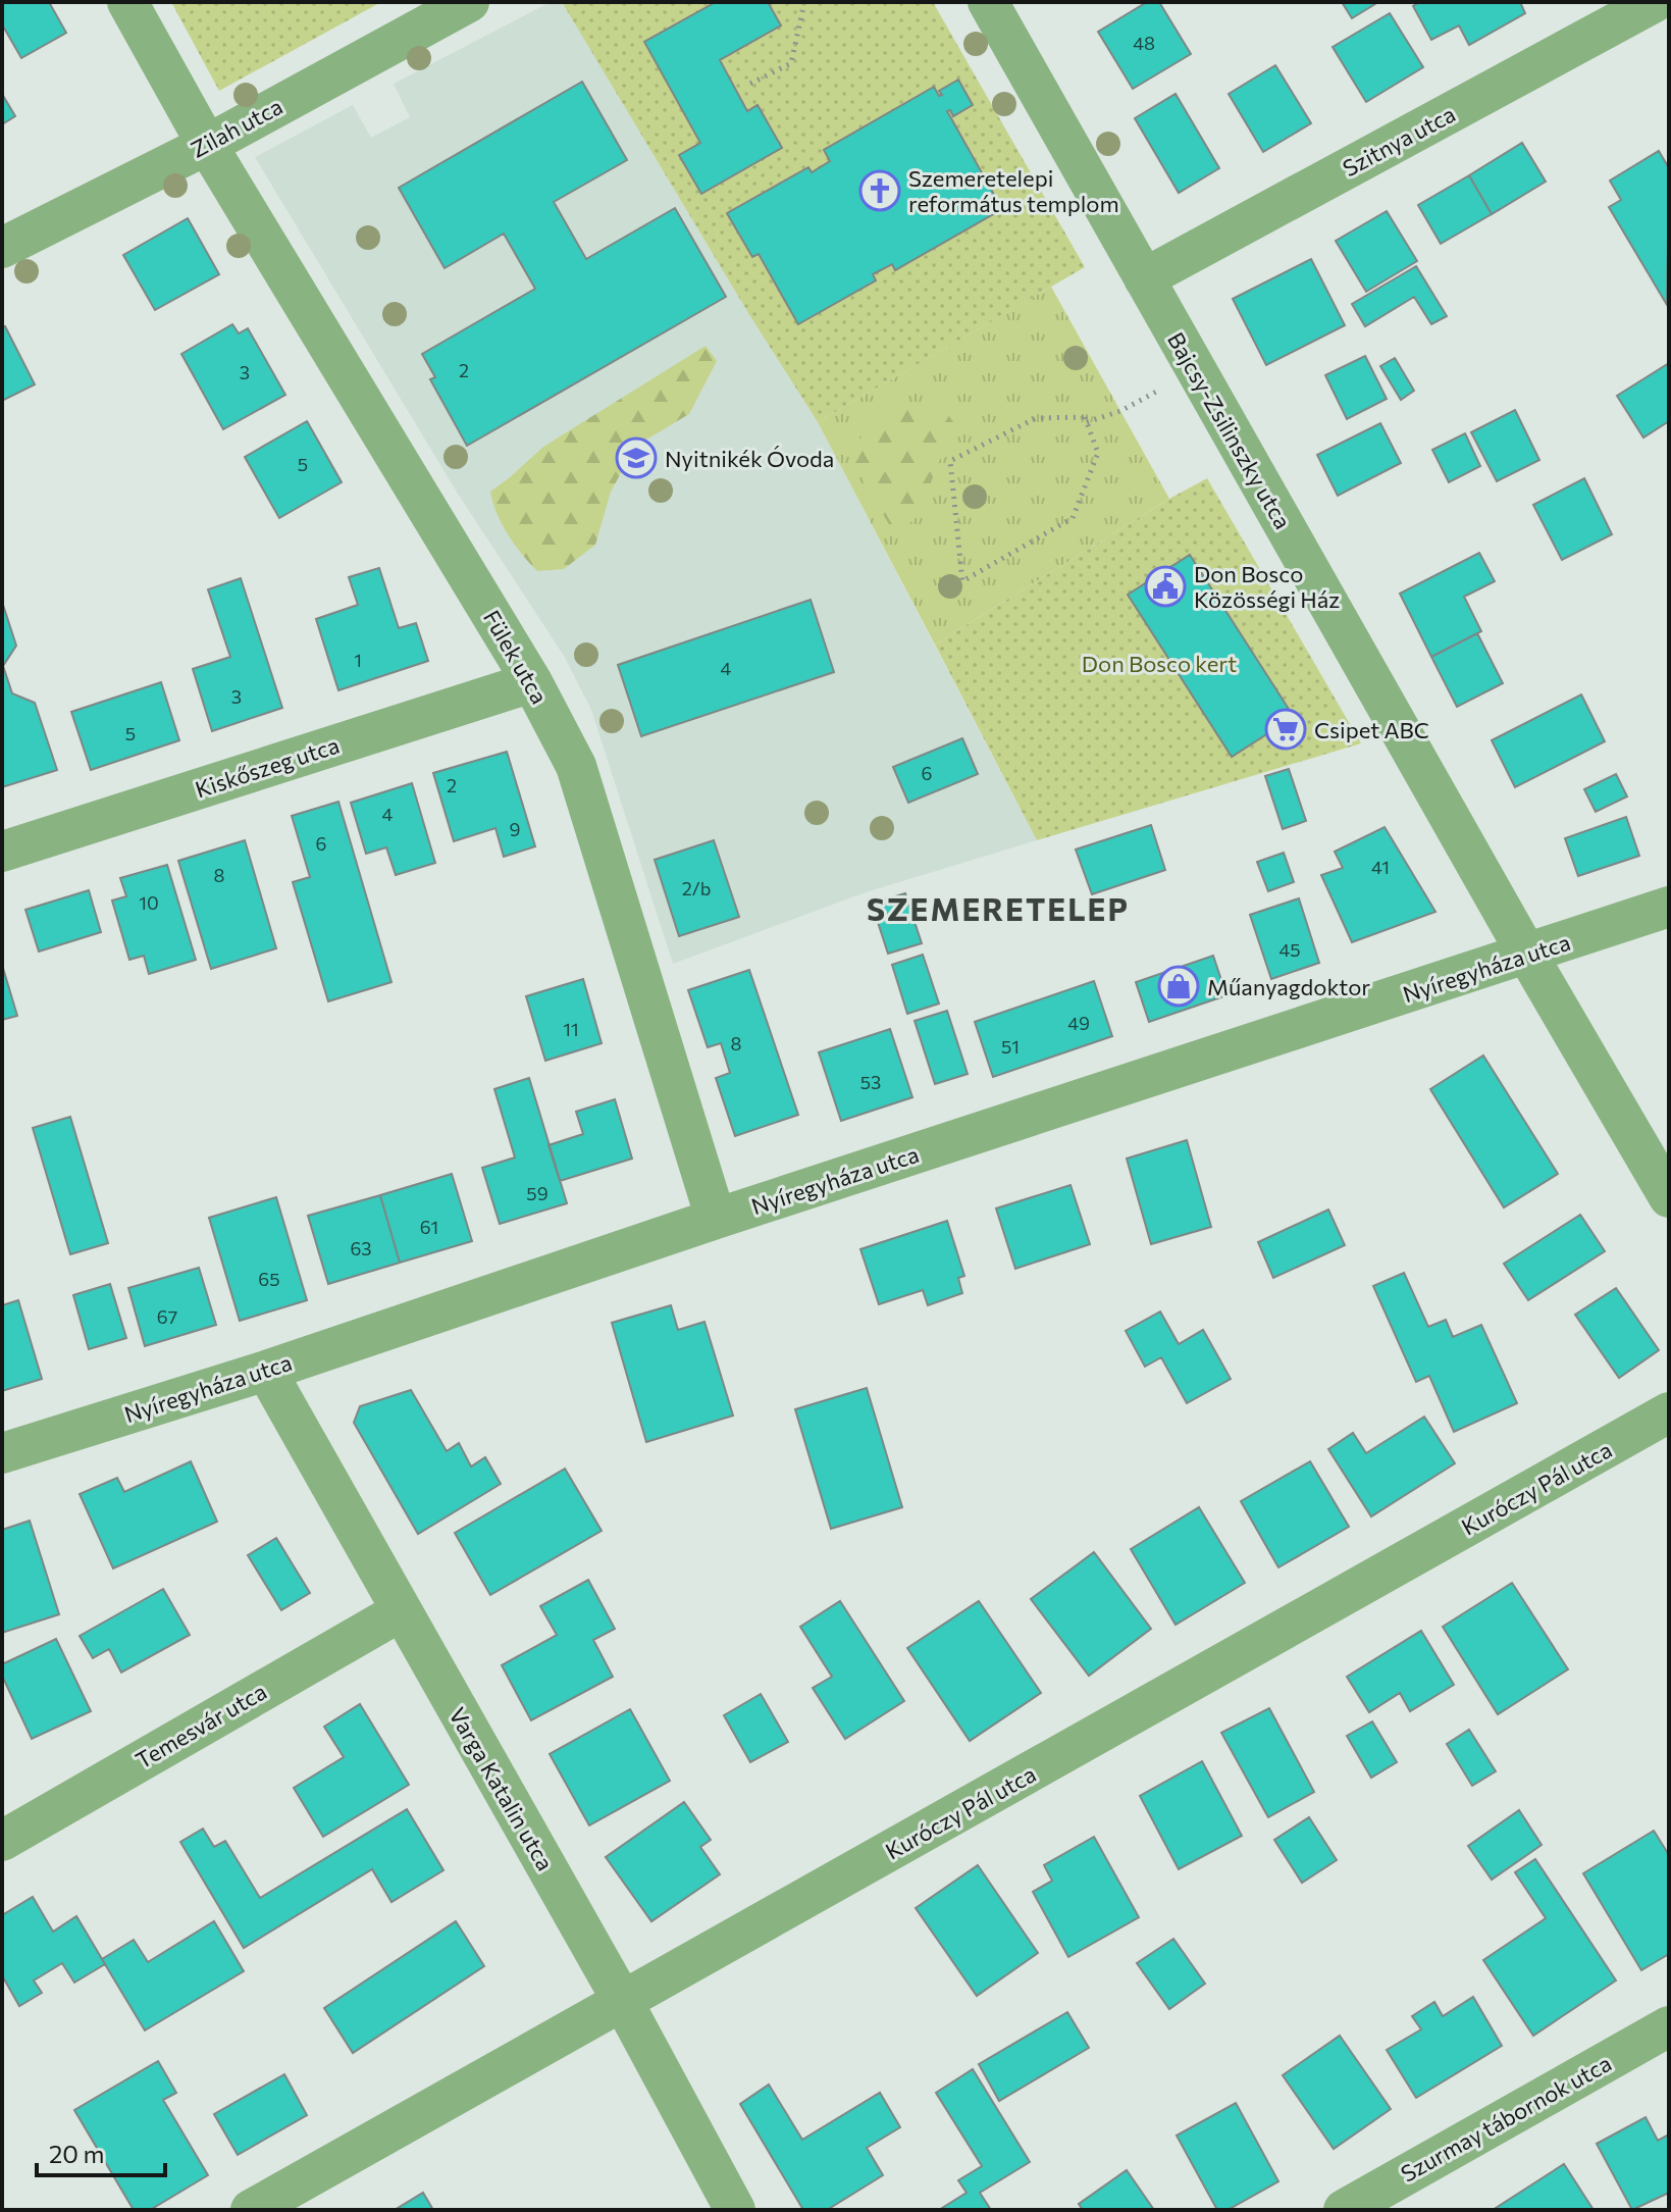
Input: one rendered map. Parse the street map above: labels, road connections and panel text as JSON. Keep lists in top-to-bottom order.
{
  "streets": {
    "street": [
      "Zilah utca",
      "Szitnya utca",
      "Bajcsy-Zsilinszky utca",
      "Fülek utca",
      "Kiskőszeg utca",
      "Nyíregyháza utca",
      "Kuróczy Pál utca",
      "Temesvár utca",
      "Varga Katalin utca",
      "Szurmay tábornok utca"
    ]
  },
  "crossings": [
    ["Zilah utca", "Fülek utca"],
    ["Szitnya utca", "Bajcsy-Zsilinszky utca"],
    ["Bajcsy-Zsilinszky utca", "Nyíregyháza utca"],
    ["Fülek utca", "Kiskőszeg utca"],
    ["Fülek utca", "Nyíregyháza utca"],
    ["Nyíregyháza utca", "Varga Katalin utca"],
    ["Kuróczy Pál utca", "Varga Katalin utca"],
    ["Temesvár utca", "Varga Katalin utca"]
  ],
  "districts": ["SZEMERETELEP"],
  "parks": ["Don Bosco kert"],
  "places": {
    "church": ["Szemeretelepi református templom"],
    "school or university": ["Nyitnikék Óvoda"],
    "public building": ["Don Bosco Közösségi Ház"],
    "supermarket": ["Csipet ABC"],
    "shop": ["Műanyagdoktor"]
  },
  "house_numbers": [
    "48",
    "2",
    "3",
    "5",
    "1",
    "4",
    "3",
    "5",
    "6",
    "2",
    "4",
    "9",
    "6",
    "41",
    "8",
    "2/b",
    "10",
    "45",
    "49",
    "11",
    "8",
    "51",
    "53",
    "59",
    "61",
    "63",
    "65",
    "67"
  ],
  "scale_bar": "20 m"
}
